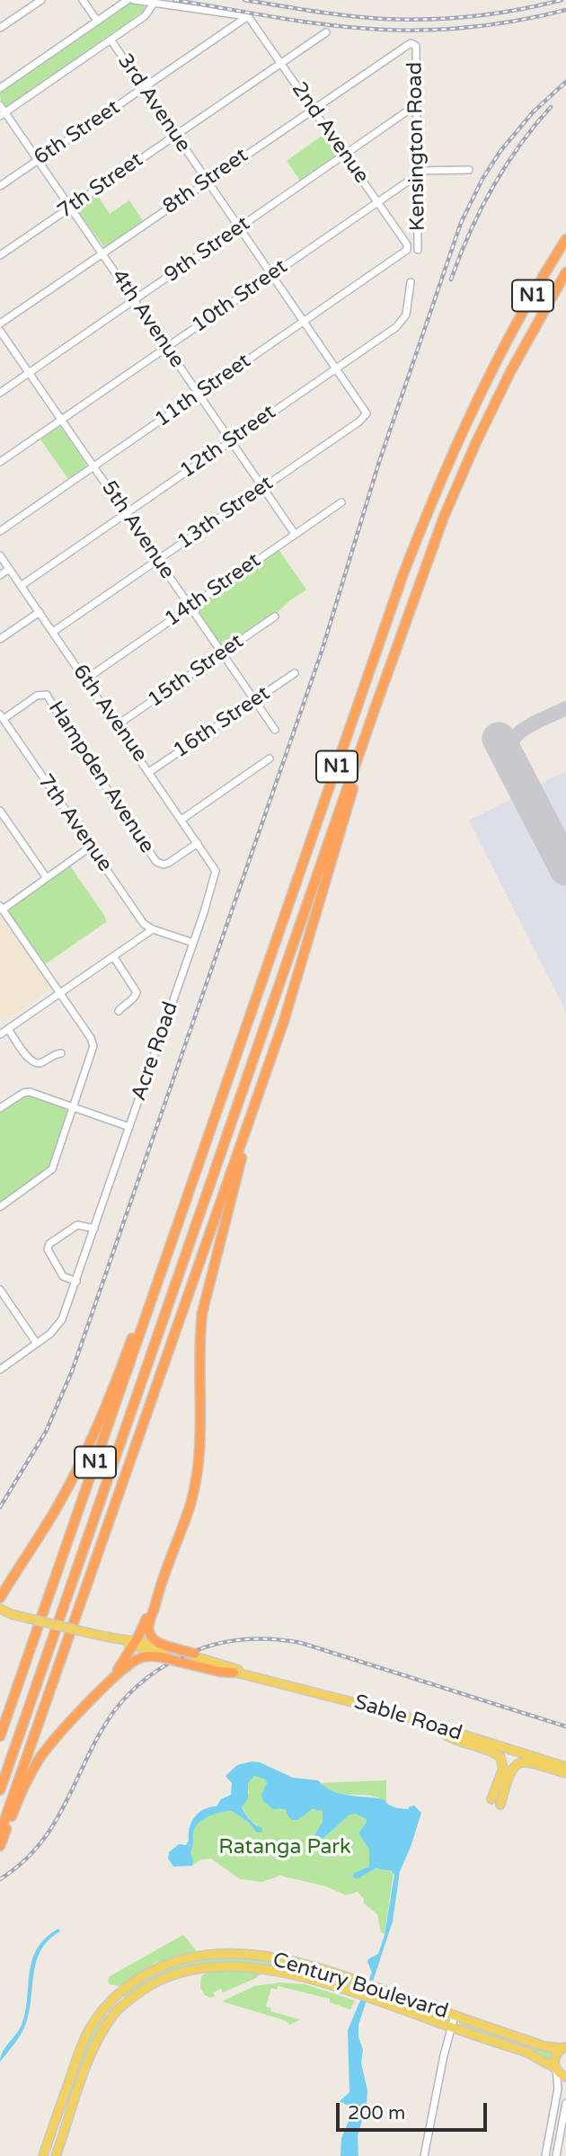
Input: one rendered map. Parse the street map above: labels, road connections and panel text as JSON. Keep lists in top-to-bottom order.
{
  "streets": {
    "highway": ["N1"],
    "main road": ["Sable Road", "Century Boulevard"],
    "street": [
      "3rd Avenue",
      "6th Street",
      "2nd Avenue",
      "Kensington Road",
      "8th Street",
      "7th Street",
      "9th Street",
      "10th Street",
      "4th Avenue",
      "11th Street",
      "12th Street",
      "13th Street",
      "5th Avenue",
      "14th Street",
      "15th Street",
      "6th Avenue",
      "16th Street",
      "Hampden Avenue",
      "7th Avenue",
      "Acre Road"
    ]
  },
  "crossings": [
    ["3rd Avenue", "6th Street"],
    ["3rd Avenue", "8th Street"],
    ["3rd Avenue", "7th Street"],
    ["3rd Avenue", "9th Street"],
    ["3rd Avenue", "10th Street"],
    ["3rd Avenue", "11th Street"],
    ["3rd Avenue", "12th Street"],
    ["3rd Avenue", "13th Street"],
    ["6th Street", "2nd Avenue"],
    ["6th Street", "4th Avenue"],
    ["2nd Avenue", "8th Street"],
    ["2nd Avenue", "7th Street"],
    ["2nd Avenue", "9th Street"],
    ["2nd Avenue", "10th Street"],
    ["2nd Avenue", "11th Street"],
    ["Kensington Road", "8th Street"],
    ["Kensington Road", "9th Street"],
    ["Kensington Road", "10th Street"],
    ["8th Street", "4th Avenue"],
    ["7th Street", "4th Avenue"],
    ["9th Street", "4th Avenue"],
    ["9th Street", "5th Avenue"],
    ["10th Street", "4th Avenue"],
    ["10th Street", "5th Avenue"],
    ["4th Avenue", "11th Street"],
    ["4th Avenue", "12th Street"],
    ["4th Avenue", "13th Street"],
    ["4th Avenue", "14th Street"],
    ["11th Street", "5th Avenue"],
    ["12th Street", "5th Avenue"],
    ["12th Street", "6th Avenue"],
    ["13th Street", "5th Avenue"],
    ["13th Street", "6th Avenue"],
    ["5th Avenue", "14th Street"],
    ["5th Avenue", "15th Street"],
    ["5th Avenue", "16th Street"],
    ["14th Street", "6th Avenue"],
    ["15th Street", "6th Avenue"],
    ["6th Avenue", "16th Street"],
    ["6th Avenue", "Hampden Avenue"],
    ["6th Avenue", "Acre Road"],
    ["Hampden Avenue", "7th Avenue"]
  ],
  "parks": ["Ratanga Park"],
  "scale_bar": "200 m"
}
